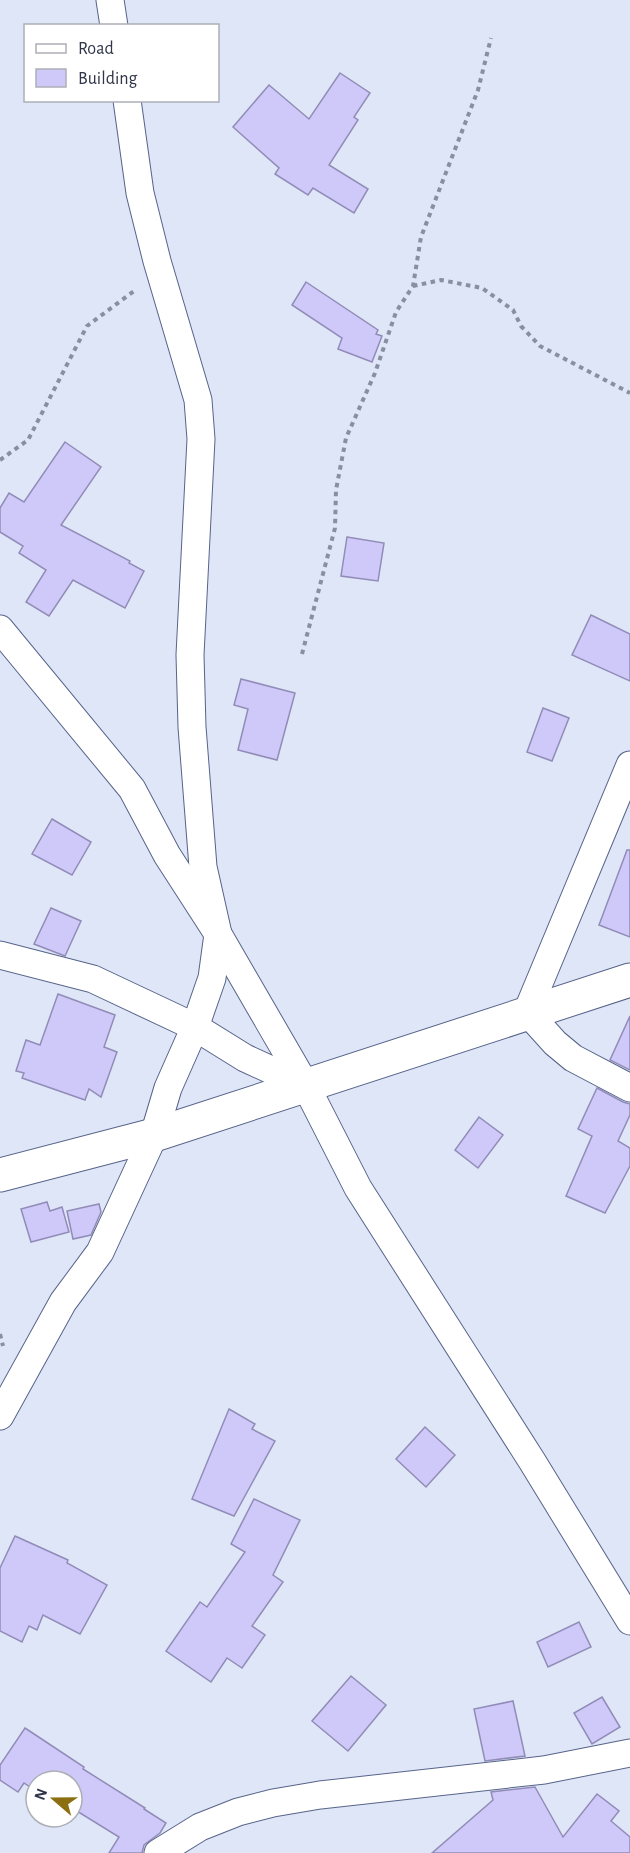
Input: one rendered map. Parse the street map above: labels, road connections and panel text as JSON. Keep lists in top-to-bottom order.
{
  "legend": ["Road", "Building"],
  "north": "left"
}
